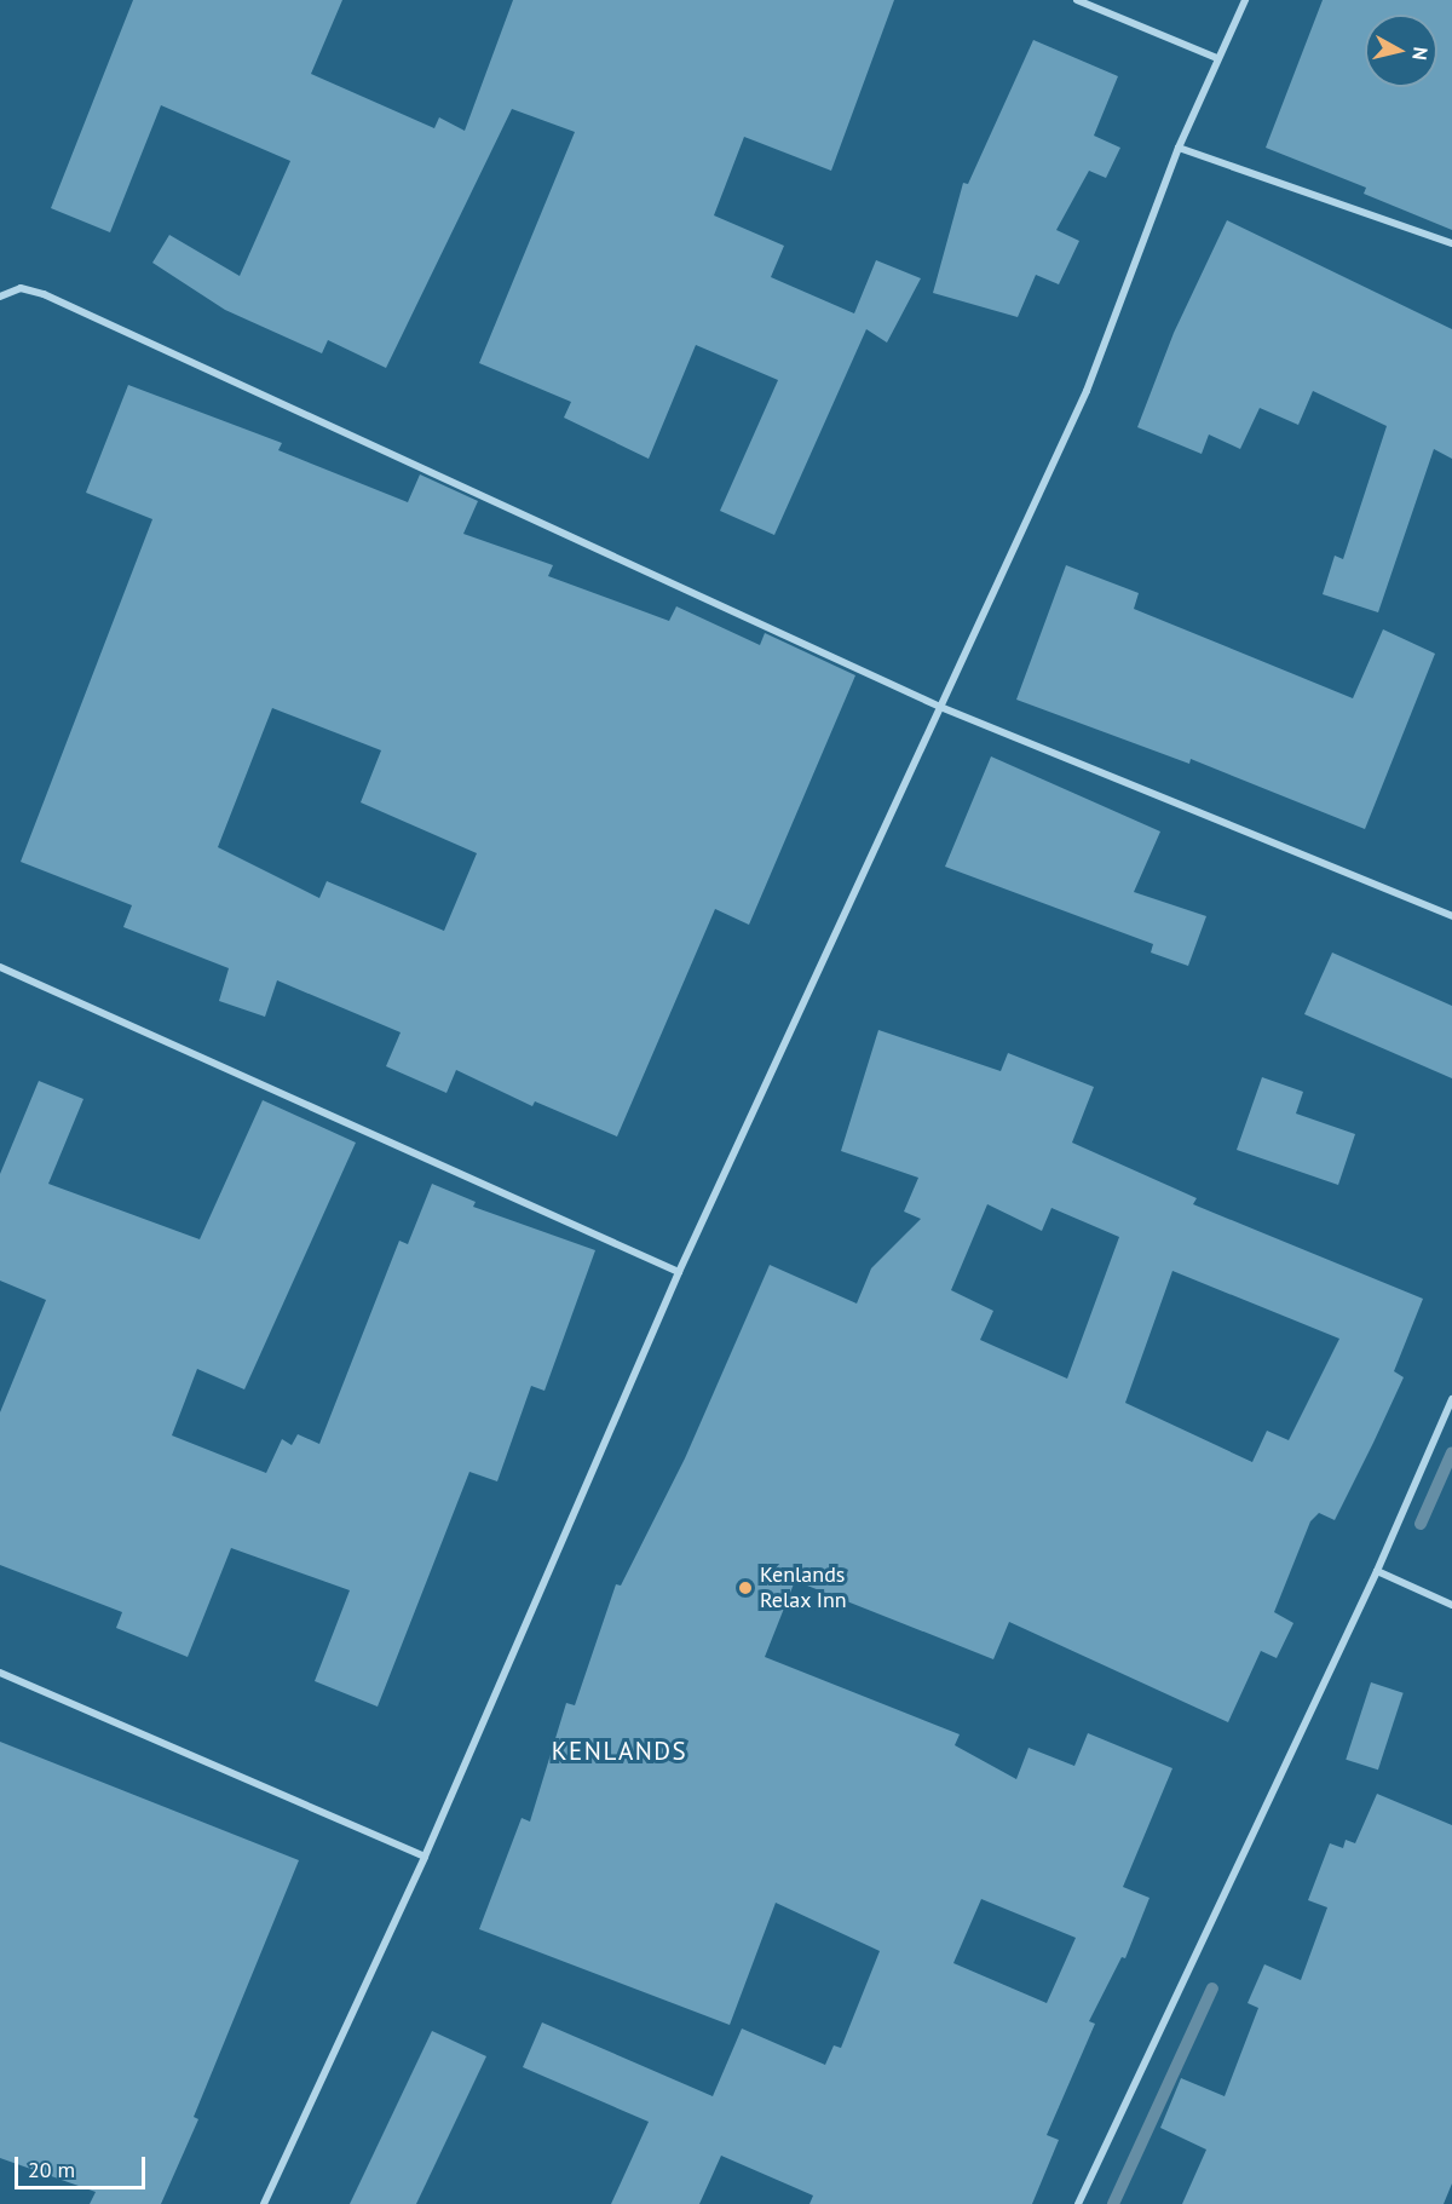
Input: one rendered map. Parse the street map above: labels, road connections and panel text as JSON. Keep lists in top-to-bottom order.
{
  "districts": ["KENLANDS"],
  "places": ["Kenlands Relax Inn"],
  "scale_bar": "20 m",
  "north": "right"
}
